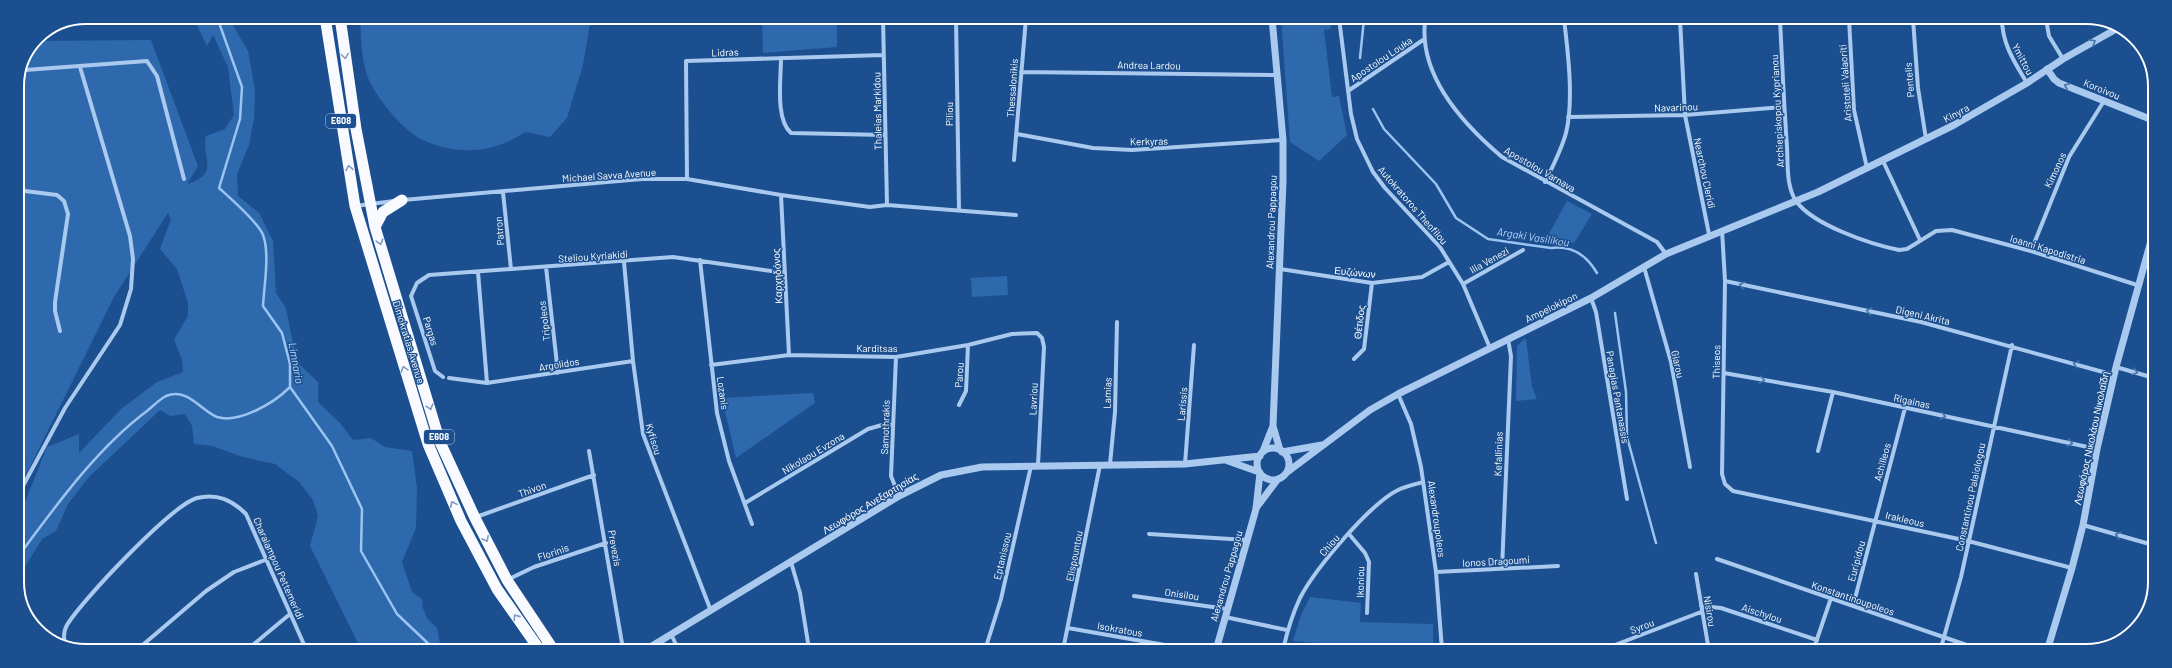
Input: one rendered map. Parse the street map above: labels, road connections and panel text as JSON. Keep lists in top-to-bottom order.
{
  "streets": {
    "highway": ["E608", "Dimokratias Avenue"],
    "street": [
      "Lidras",
      "Apostolou Louka",
      "Ymittou",
      "Andrea Lardou",
      "Pentelis",
      "Aristoteli Valaoriti",
      "Thessalonikis",
      "Koroivou",
      "Navarinou",
      "Thaleias Markidou",
      "Archiepiskopou Kyprianou",
      "Kinyra",
      "Piliou",
      "Kerkyras",
      "Apostolou Varnava",
      "Kimonos",
      "Nearchou Cleridi",
      "Michael Savva Avenue",
      "Autokratoros Theofilou",
      "Alexandrou Pappagou",
      "Patron",
      "Ioanni Kapodistria",
      "Steliou Kyriakidi",
      "Ilia Venezi",
      "Ευζώνων",
      "Καρχηδόνος",
      "Ampelokipon",
      "Digeni Akrita",
      "Tripoleos",
      "Θέτιδος",
      "Pargas",
      "Karditsas",
      "Thiseos",
      "Argolidos",
      "Giarou",
      "Parou",
      "Lozanis",
      "Lamias",
      "Panagias Pantanassis",
      "Lavriou",
      "Rigainas",
      "Larissis",
      "Samothrakis",
      "Λεωφόρος Νικολάου Νικολαΐδη",
      "Kyfisou",
      "Nikolaou Evzona",
      "Kefallinias",
      "Achilleos",
      "Thivon",
      "Constantinou Palaiologou",
      "Λεωφόρος Ανεξαρτησίας",
      "Alexandroupoleos",
      "Irakleous",
      "Chiou",
      "Prevezis",
      "Florinis",
      "Eptanissou",
      "Elispountou",
      "Ionos Dragoumi",
      "Euripidou",
      "Charalampou Pettemeridi",
      "Ikoniou",
      "Onisilou",
      "Konstantinoupoleos",
      "Nisirou",
      "Aischylou",
      "Syrou",
      "Isokratous"
    ]
  },
  "crossings": [
    ["Lidras", "Thaleias Markidou"],
    ["Lidras", "Michael Savva Avenue"],
    ["Apostolou Louka", "Apostolou Varnava"],
    ["Apostolou Louka", "Autokratoros Theofilou"],
    ["Ymittou", "Kinyra"],
    ["Andrea Lardou", "Thessalonikis"],
    ["Andrea Lardou", "Alexandrou Pappagou"],
    ["Pentelis", "Kinyra"],
    ["Aristoteli Valaoriti", "Kinyra"],
    ["Thessalonikis", "Kerkyras"],
    ["Koroivou", "Kinyra"],
    ["Koroivou", "Kimonos"],
    ["Navarinou", "Archiepiskopou Kyprianou"],
    ["Navarinou", "Nearchou Cleridi"],
    ["Thaleias Markidou", "Michael Savva Avenue"],
    ["Archiepiskopou Kyprianou", "Kinyra"],
    ["Archiepiskopou Kyprianou", "Ampelokipon"],
    ["Kinyra", "Ampelokipon"],
    ["Piliou", "Michael Savva Avenue"],
    ["Kerkyras", "Alexandrou Pappagou"],
    ["Apostolou Varnava", "Ampelokipon"],
    ["Kimonos", "Ioanni Kapodistria"],
    ["Nearchou Cleridi", "Ampelokipon"],
    ["Michael Savva Avenue", "Patron"],
    ["Michael Savva Avenue", "Καρχηδόνος"],
    ["Michael Savva Avenue", "Dimokratias Avenue"],
    ["Autokratoros Theofilou", "Ilia Venezi"],
    ["Autokratoros Theofilou", "Ευζώνων"],
    ["Autokratoros Theofilou", "Ampelokipon"],
    ["Alexandrou Pappagou", "Ευζώνων"],
    ["Alexandrou Pappagou", "Ampelokipon"],
    ["Alexandrou Pappagou", "Λεωφόρος Ανεξαρτησίας"],
    ["Alexandrou Pappagou", "Onisilou"],
    ["Patron", "Steliou Kyriakidi"],
    ["Ioanni Kapodistria", "Λεωφόρος Νικολάου Νικολαΐδη"],
    ["Steliou Kyriakidi", "Καρχηδόνος"],
    ["Steliou Kyriakidi", "Tripoleos"],
    ["Steliou Kyriakidi", "Pargas"],
    ["Steliou Kyriakidi", "Lozanis"],
    ["Steliou Kyriakidi", "Kyfisou"],
    ["Ευζώνων", "Θέτιδος"],
    ["Καρχηδόνος", "Karditsas"],
    ["Ampelokipon", "Thiseos"],
    ["Ampelokipon", "Giarou"],
    ["Ampelokipon", "Panagias Pantanassis"],
    ["Ampelokipon", "Kefallinias"],
    ["Ampelokipon", "Λεωφόρος Ανεξαρτησίας"],
    ["Ampelokipon", "Alexandroupoleos"],
    ["Digeni Akrita", "Thiseos"],
    ["Digeni Akrita", "Λεωφόρος Νικολάου Νικολαΐδη"],
    ["Digeni Akrita", "Constantinou Palaiologou"],
    ["Tripoleos", "Argolidos"],
    ["Dimokratias Avenue", "Thivon"],
    ["Dimokratias Avenue", "Florinis"],
    ["Karditsas", "Parou"],
    ["Karditsas", "Lozanis"],
    ["Karditsas", "Lavriou"],
    ["Karditsas", "Samothrakis"],
    ["Thiseos", "Rigainas"],
    ["Thiseos", "Irakleous"],
    ["Argolidos", "Kyfisou"],
    ["Lozanis", "Nikolaou Evzona"],
    ["Lamias", "Λεωφόρος Ανεξαρτησίας"],
    ["Lavriou", "Λεωφόρος Ανεξαρτησίας"],
    ["Lavriou", "Eptanissou"],
    ["Rigainas", "Λεωφόρος Νικολάου Νικολαΐδη"],
    ["Rigainas", "Achilleos"],
    ["Rigainas", "Constantinou Palaiologou"],
    ["Larissis", "Λεωφόρος Ανεξαρτησίας"],
    ["Samothrakis", "Nikolaou Evzona"],
    ["Samothrakis", "Λεωφόρος Ανεξαρτησίας"],
    ["Λεωφόρος Νικολάου Νικολαΐδη", "Irakleous"],
    ["Kyfisou", "Λεωφόρος Ανεξαρτησίας"],
    ["Kefallinias", "Ionos Dragoumi"],
    ["Achilleos", "Irakleous"],
    ["Achilleos", "Euripidou"],
    ["Thivon", "Prevezis"],
    ["Constantinou Palaiologou", "Irakleous"],
    ["Constantinou Palaiologou", "Konstantinoupoleos"],
    ["Λεωφόρος Ανεξαρτησίας", "Eptanissou"],
    ["Λεωφόρος Ανεξαρτησίας", "Elispountou"],
    ["Alexandroupoleos", "Chiou"],
    ["Alexandroupoleos", "Ionos Dragoumi"],
    ["Irakleous", "Euripidou"],
    ["Chiou", "Ikoniou"],
    ["Prevezis", "Florinis"],
    ["Elispountou", "Isokratous"],
    ["Euripidou", "Konstantinoupoleos"],
    ["Nisirou", "Aischylou"],
    ["Nisirou", "Syrou"]
  ],
  "one_way": ["Koroivou", "Digeni Akrita", "Rigainas"],
  "water": ["Argaki Vasilikou", "Limnaria"]
}
